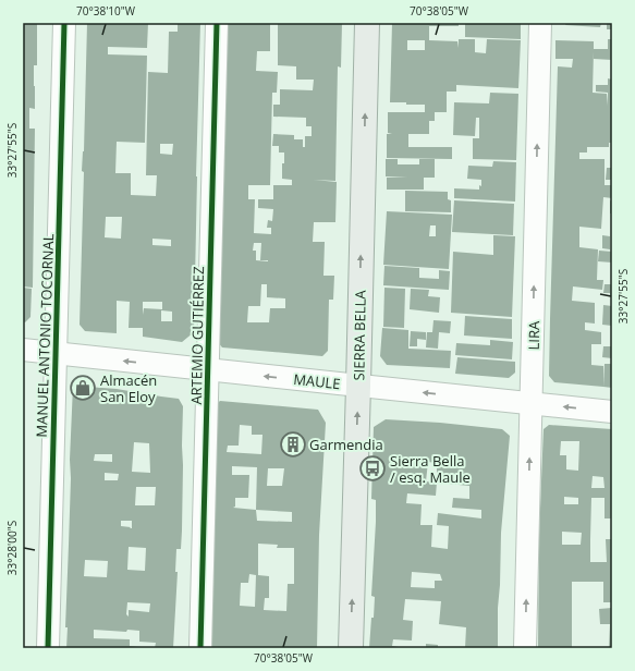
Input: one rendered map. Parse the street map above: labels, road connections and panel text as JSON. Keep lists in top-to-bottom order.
{
  "streets": {
    "main road": ["SIERRA BELLA"],
    "street": [
      "MANUEL ANTONIO TOCORNAL",
      "ARTEMIO GUTIÉRREZ",
      "LIRA",
      "MAULE"
    ]
  },
  "crossings": [
    ["MANUEL ANTONIO TOCORNAL", "MAULE"],
    ["ARTEMIO GUTIÉRREZ", "MAULE"],
    ["SIERRA BELLA", "MAULE"],
    ["LIRA", "MAULE"]
  ],
  "one_way": ["SIERRA BELLA", "LIRA", "MAULE"],
  "places": {
    "shop": ["Almacén San Eloy"],
    "building": ["Garmendia"],
    "bus stop": ["Sierra Bella / esq. Maule"]
  },
  "coordinates": [
    "70°38'10\"W",
    "70°38'05\"W",
    "33°27'55\"S",
    "33°28'00\"S"
  ]
}
